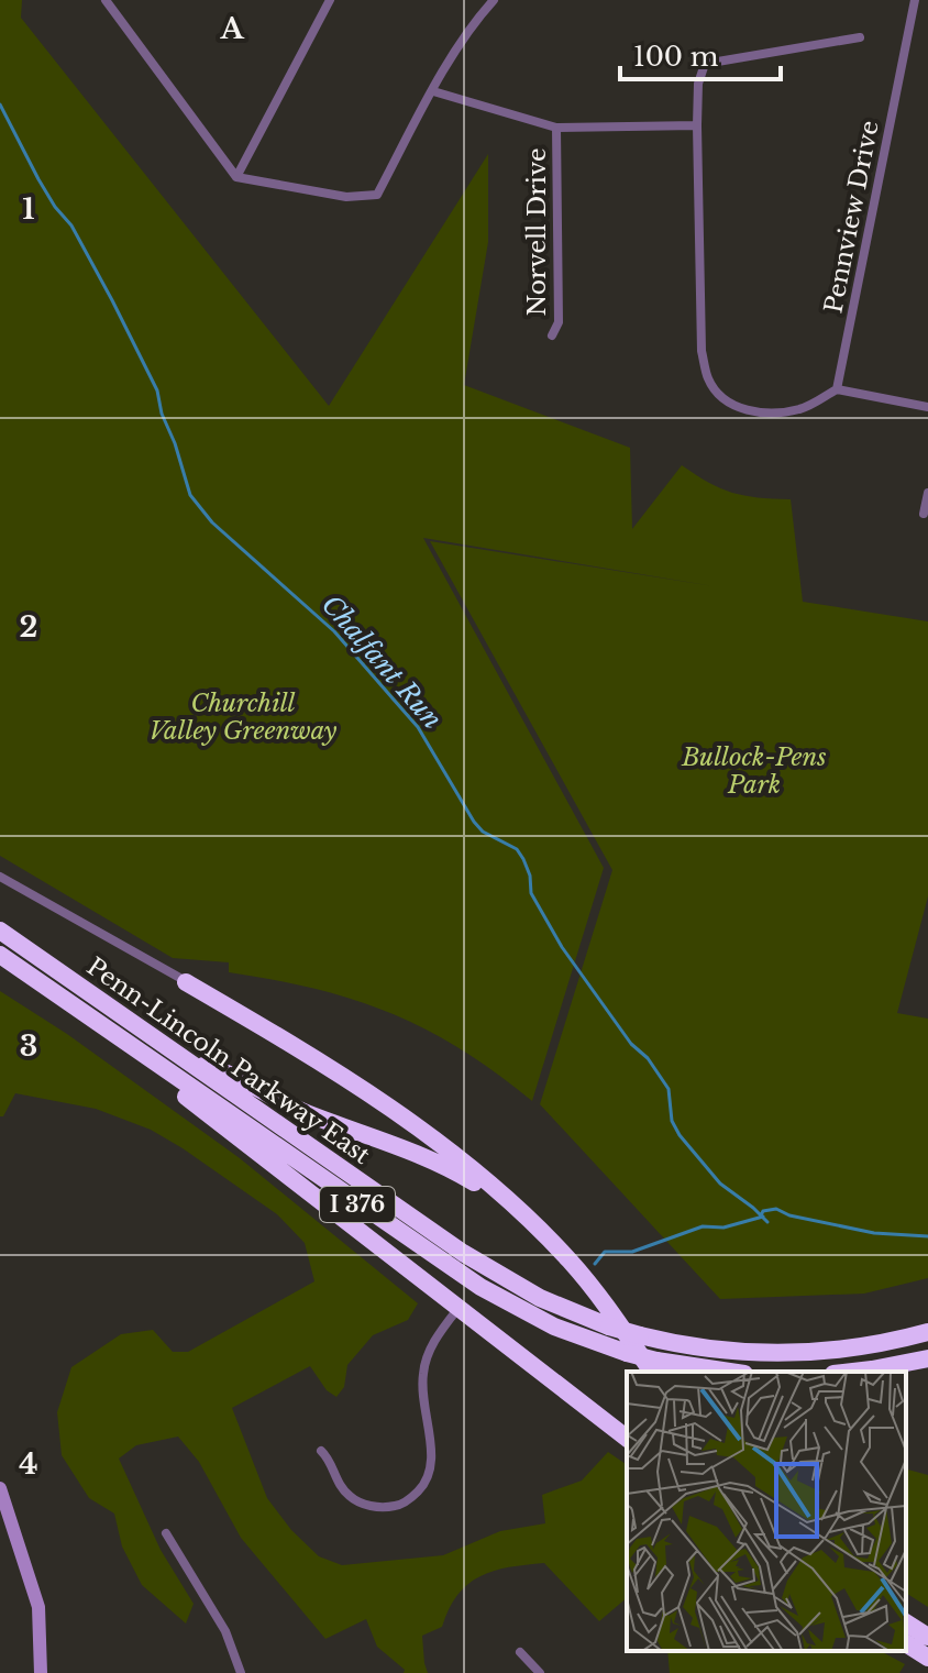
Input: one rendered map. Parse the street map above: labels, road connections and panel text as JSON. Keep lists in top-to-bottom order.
{
  "streets": {
    "highway": ["Penn-Lincoln Parkway East", "I 376"],
    "street": ["Pennview Drive", "Norvell Drive"]
  },
  "water": ["Chalfant Run"],
  "parks": ["Churchill Valley Greenway", "Bullock-Pens Park"],
  "scale_bar": "100 m",
  "grid": {
    "columns": ["A"],
    "rows": [
      "1",
      "2",
      "3",
      "4"
    ]
  }
}
